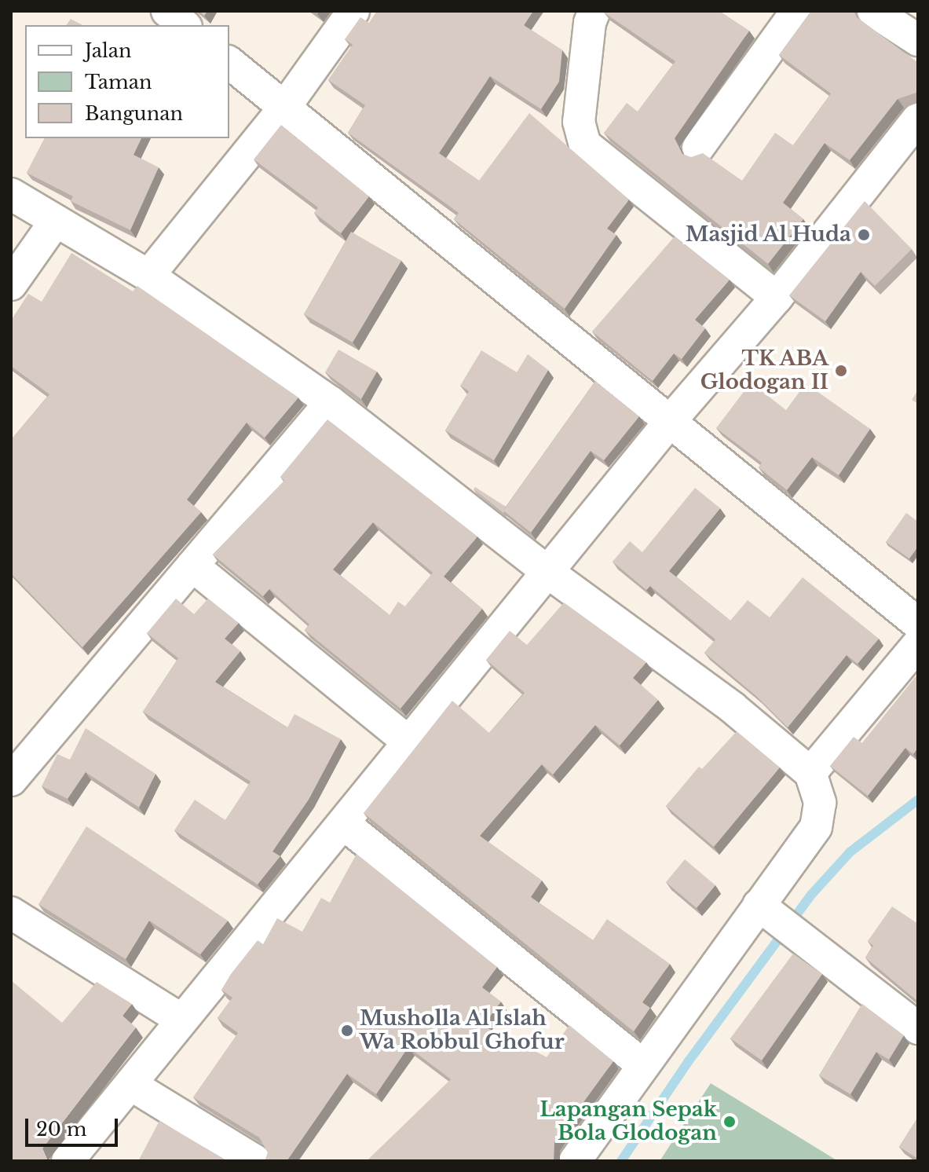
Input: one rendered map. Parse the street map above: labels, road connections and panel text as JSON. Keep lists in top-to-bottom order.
{
  "places": [
    "Masjid Al Huda",
    "TK ABA Glodogan II",
    "Musholla Al Islah Wa Robbul Ghofur",
    "Lapangan Sepak Bola Glodogan"
  ],
  "legend": ["Jalan", "Taman", "Bangunan"],
  "scale_bar": "20 m"
}
